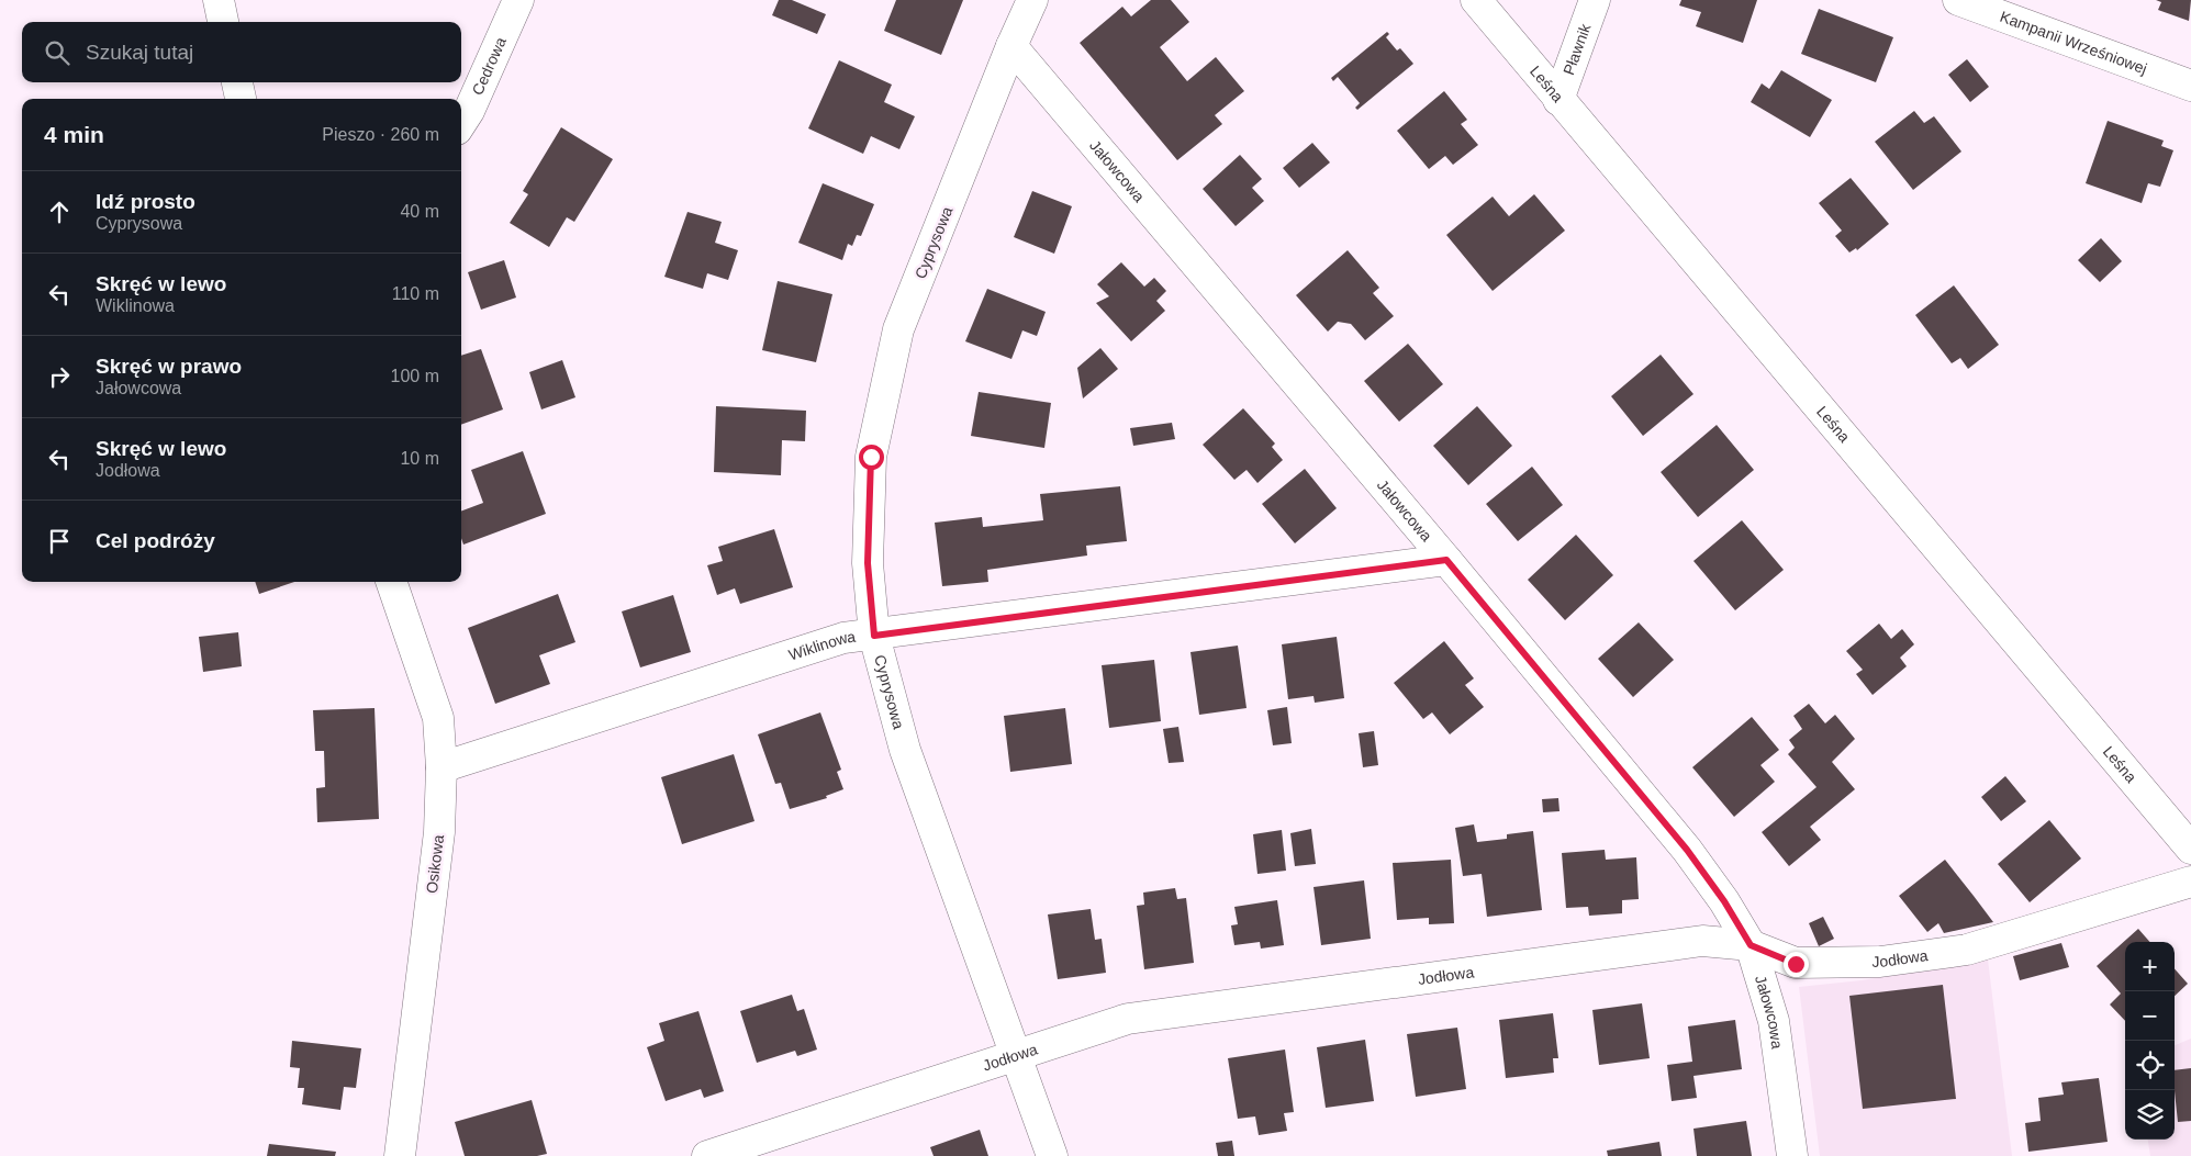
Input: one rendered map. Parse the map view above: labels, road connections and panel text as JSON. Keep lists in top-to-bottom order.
{
  "streets": {
    "street": [
      "Kampanii Wrześniowej",
      "Pławnik",
      "Cedrowa",
      "Leśna",
      "Jałowcowa",
      "Cyprysowa",
      "Wiklinowa",
      "Osikowa",
      "Jodłowa"
    ]
  },
  "crossings": [
    ["Pławnik", "Leśna"],
    ["Jałowcowa", "Cyprysowa"],
    ["Jałowcowa", "Wiklinowa"],
    ["Jałowcowa", "Jodłowa"],
    ["Cyprysowa", "Wiklinowa"],
    ["Cyprysowa", "Jodłowa"],
    ["Wiklinowa", "Osikowa"]
  ],
  "page": {
    "search": "Szukaj tutaj",
    "heading": ["4 min", "Pieszo · 260 m"],
    "list": [
      ["Idź prosto", "Cyprysowa", "40 m"],
      ["Skręć w lewo", "Wiklinowa", "110 m"],
      ["Skręć w prawo", "Jałowcowa", "100 m"],
      ["Skręć w lewo", "Jodłowa", "10 m"],
      "Cel podróży"
    ],
    "map_buttons": ["+", "−"]
  }
}
